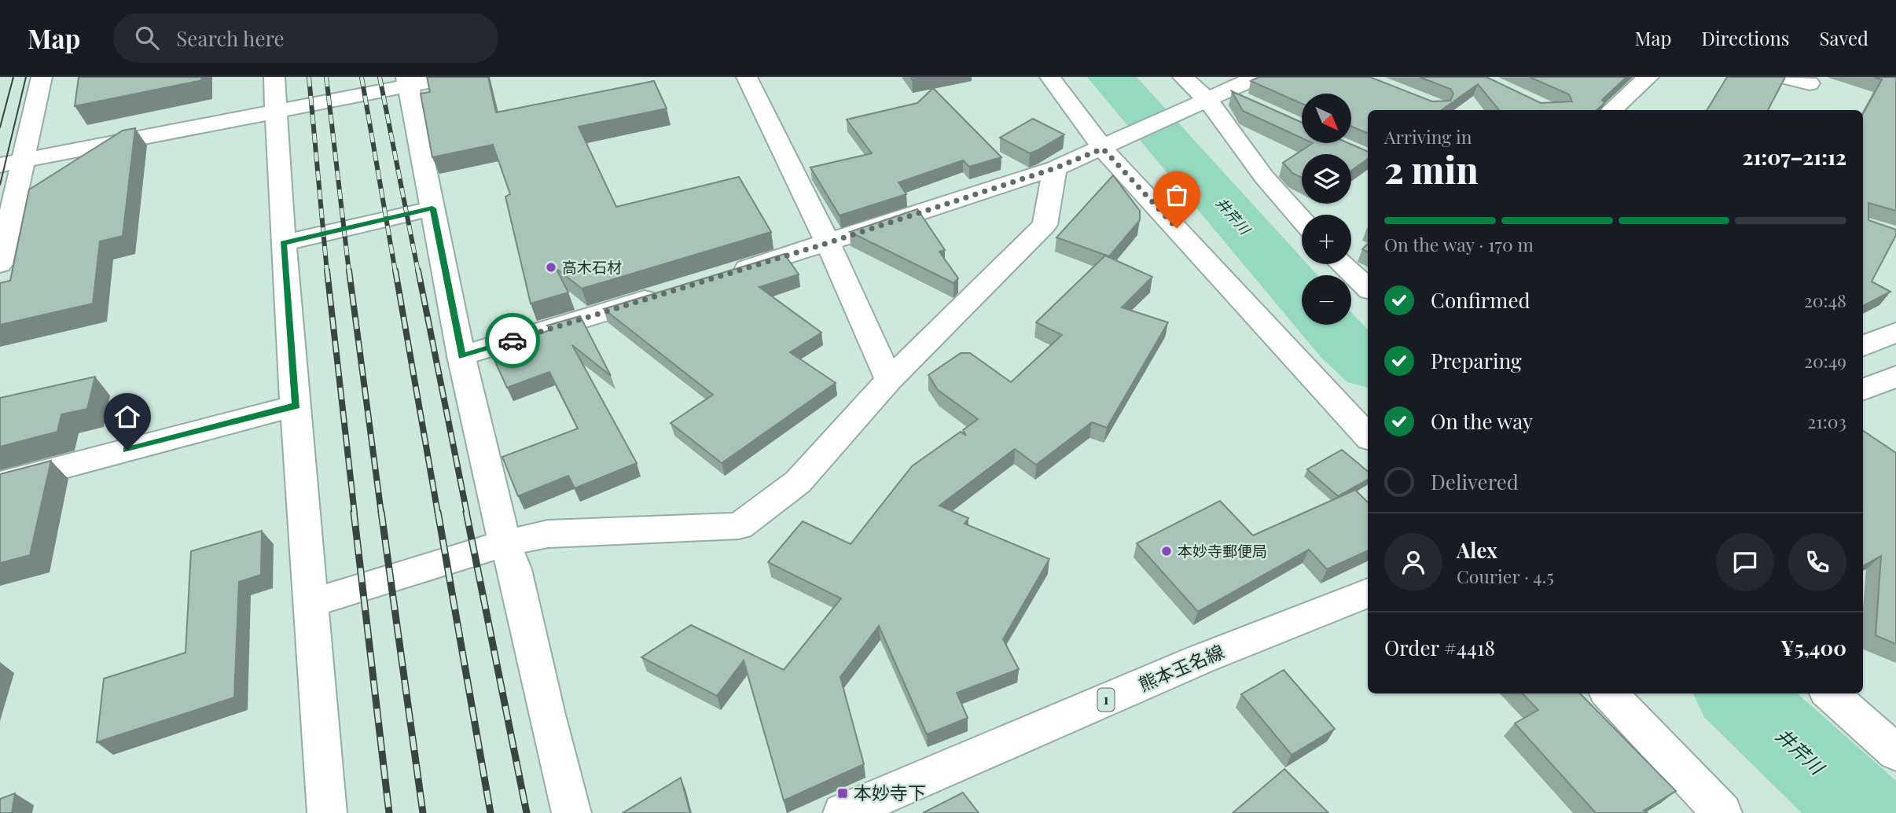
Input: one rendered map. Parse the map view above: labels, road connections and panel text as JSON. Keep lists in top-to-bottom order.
{
  "streets": {
    "street": ["熊本玉名線", "1"]
  },
  "water": ["井芹川"],
  "places": {
    "other": ["高木石材", "本妙寺郵便局"],
    "transit": ["本妙寺下"]
  },
  "north": "bottom right",
  "page": {
    "header": "Map",
    "search": "Search here",
    "nav": ["Map", "Directions", "Saved"],
    "map_buttons": ["+", "−"],
    "heading": ["2 min", "Arriving in", "21:07–21:12"],
    "panel": [
      "Alex",
      "Courier · 4.5",
      "Order #4418",
      "¥5,400"
    ],
    "bar": "On the way · 170 m",
    "list": [
      ["Confirmed", "20:48"],
      ["Preparing", "20:49"],
      ["On the way", "21:03"],
      "Delivered"
    ]
  }
}
